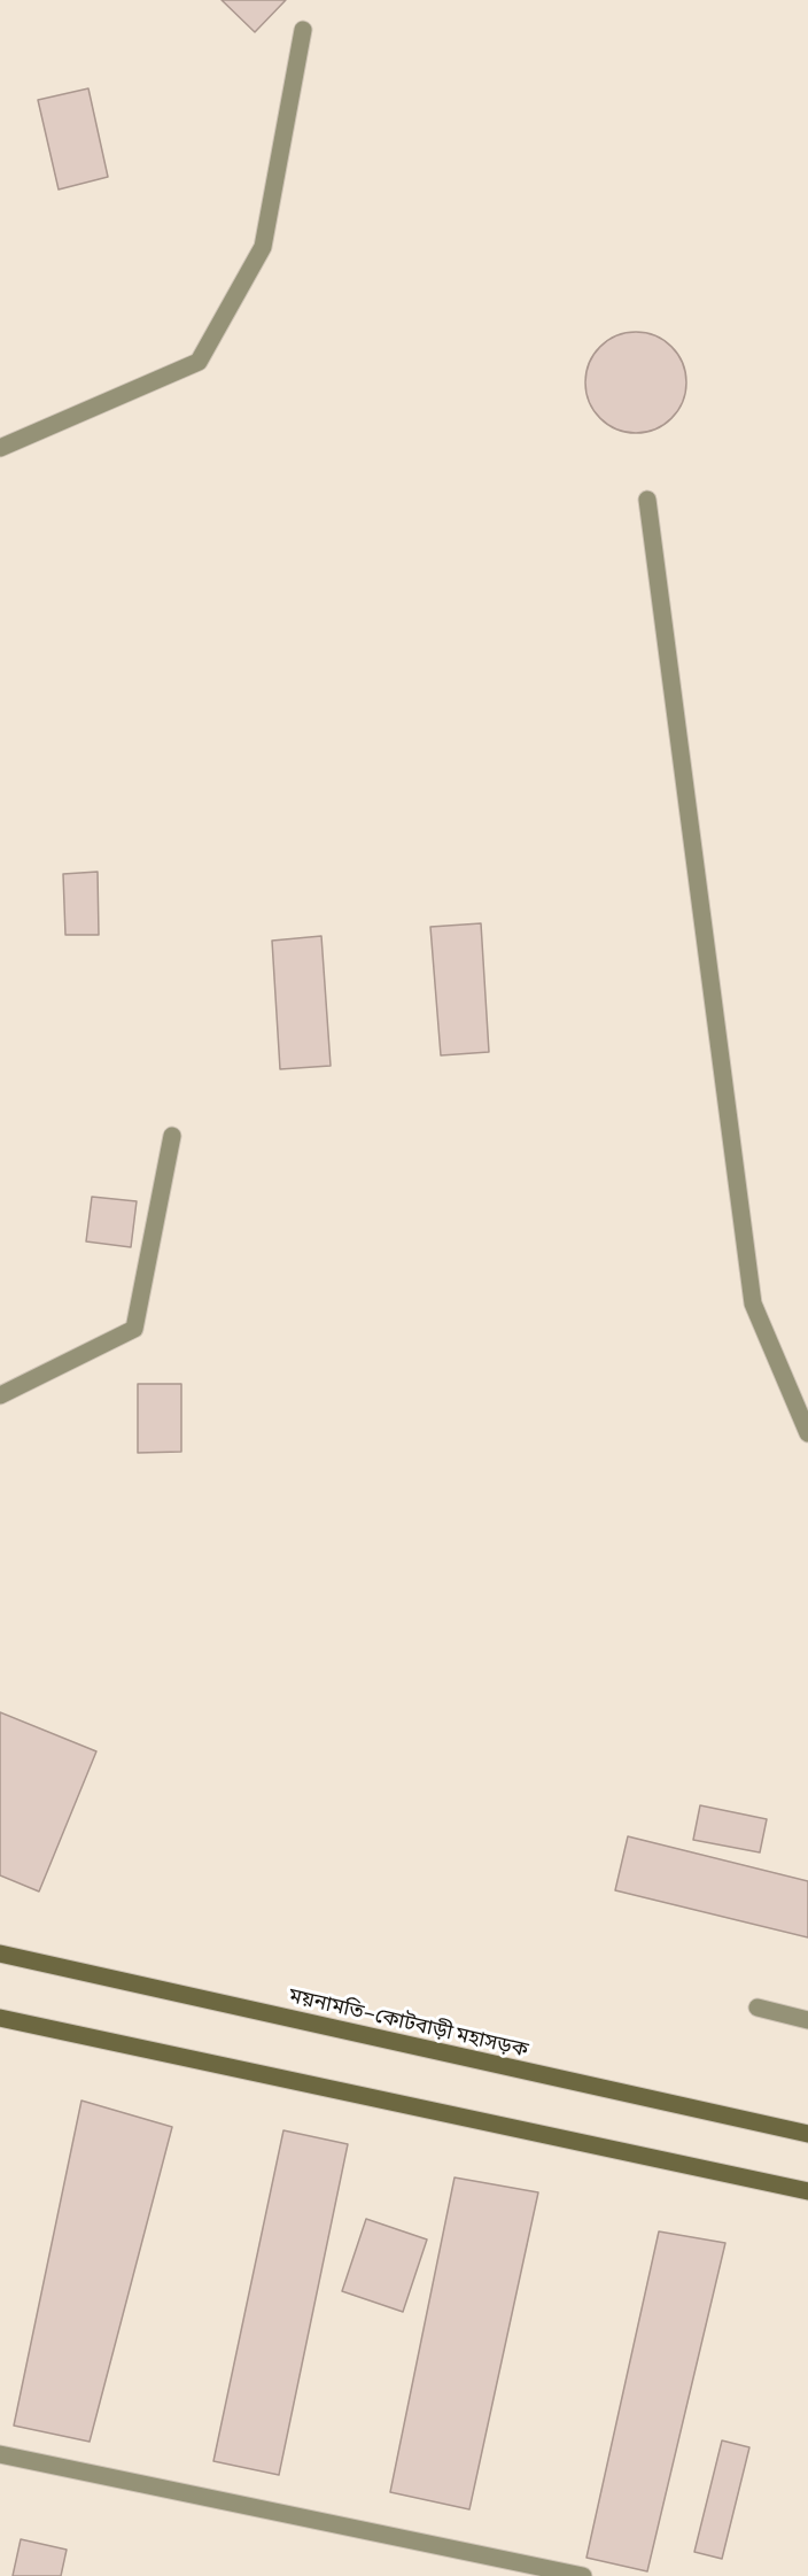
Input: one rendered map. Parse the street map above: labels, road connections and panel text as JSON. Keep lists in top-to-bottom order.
{
  "streets": {
    "main road": ["ময়নামতি–কোটবাড়ী মহাসড়ক"]
  }
}
